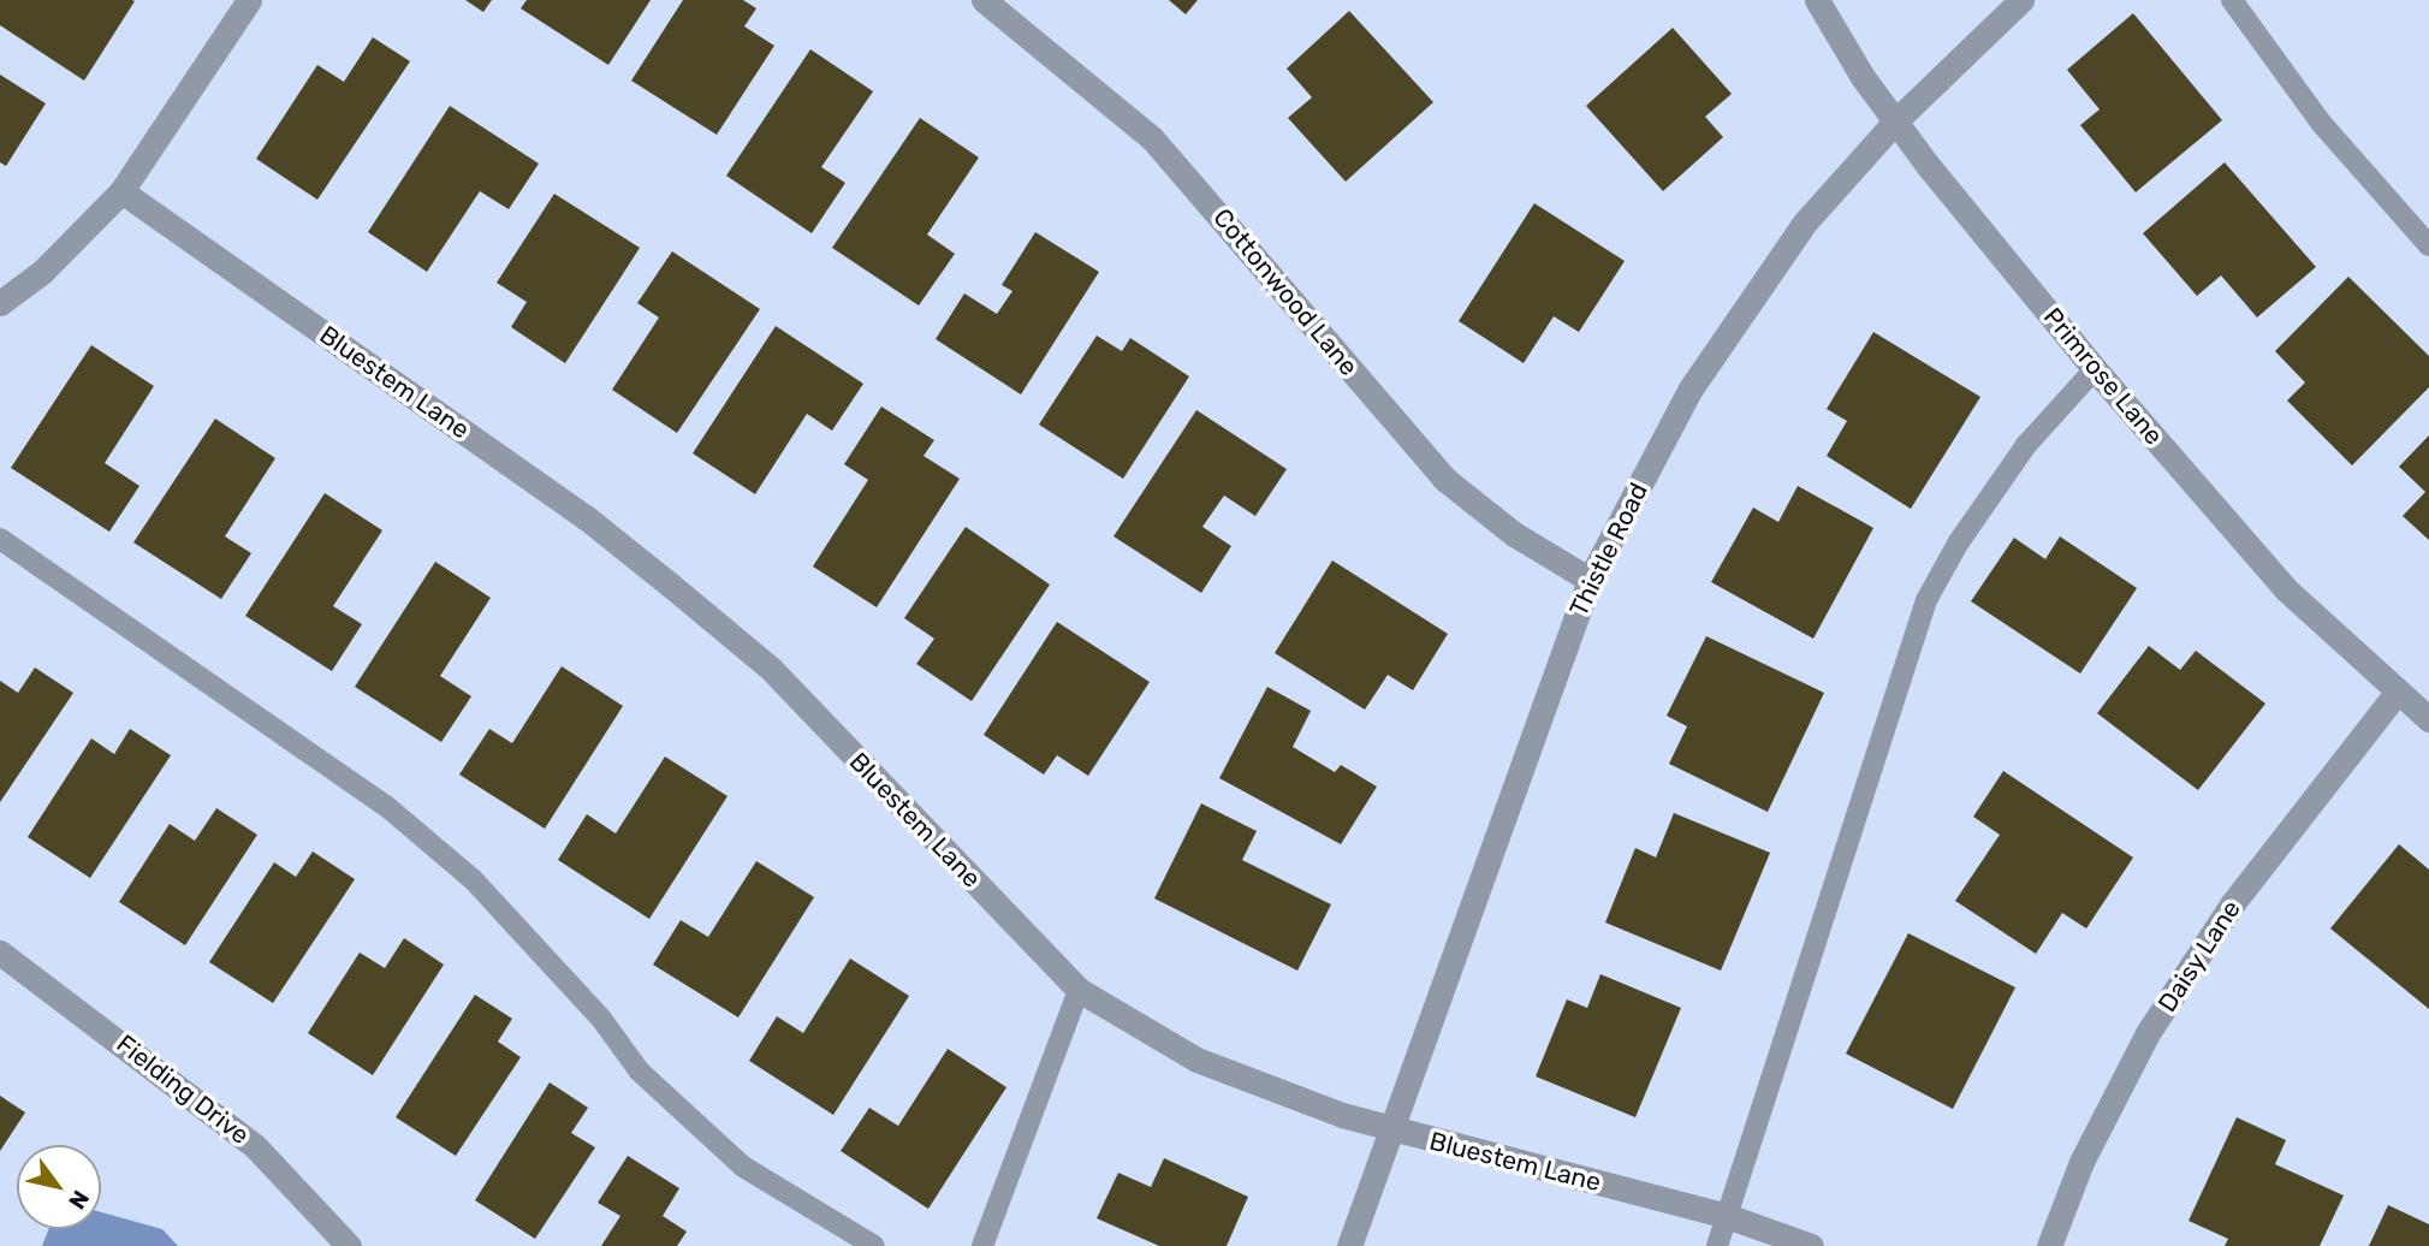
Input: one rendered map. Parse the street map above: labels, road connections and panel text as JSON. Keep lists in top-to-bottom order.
{
  "streets": {
    "street": [
      "Cottonwood Lane",
      "Primrose Lane",
      "Bluestem Lane",
      "Thistle Road",
      "Daisy Lane",
      "Fielding Drive"
    ]
  },
  "crossings": [
    ["Cottonwood Lane", "Thistle Road"],
    ["Primrose Lane", "Thistle Road"],
    ["Primrose Lane", "Daisy Lane"],
    ["Bluestem Lane", "Thistle Road"]
  ],
  "north": "bottom right"
}
